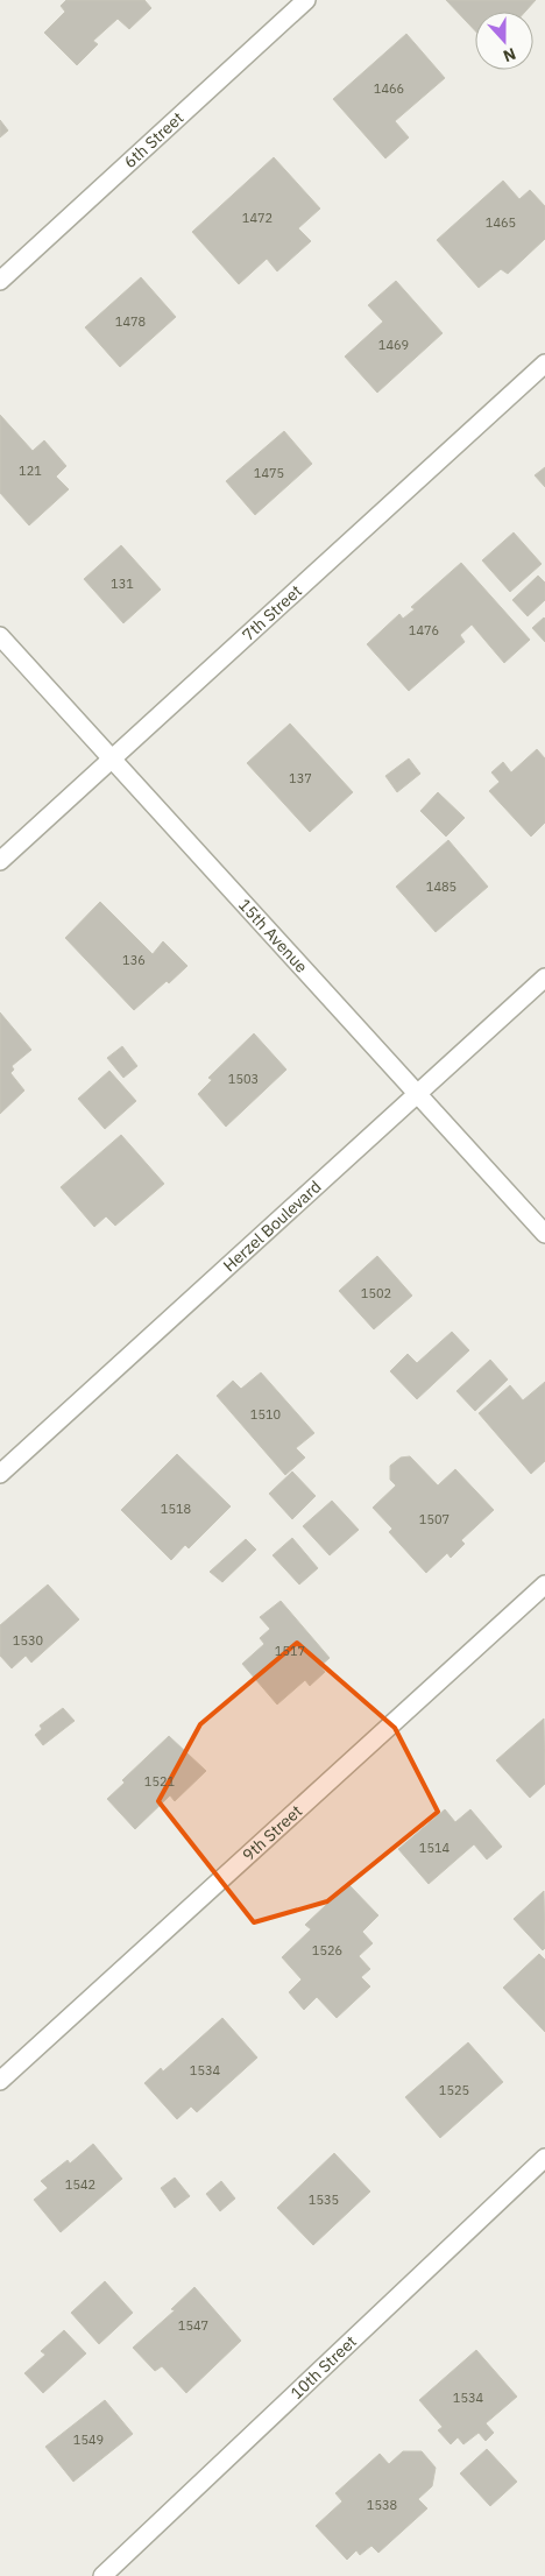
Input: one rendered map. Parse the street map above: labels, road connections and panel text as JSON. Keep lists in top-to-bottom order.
{
  "streets": {
    "street": [
      "6th Street",
      "7th Street",
      "15th Avenue",
      "Herzel Boulevard",
      "9th Street",
      "10th Street"
    ]
  },
  "crossings": [
    ["7th Street", "15th Avenue"],
    ["15th Avenue", "Herzel Boulevard"]
  ],
  "house_numbers": [
    "1466",
    "1472",
    "1465",
    "1478",
    "1469",
    "121",
    "1475",
    "131",
    "1476",
    "137",
    "1485",
    "136",
    "1503",
    "1502",
    "1510",
    "1518",
    "1507",
    "1530",
    "1517",
    "1521",
    "1514",
    "1526",
    "1534",
    "1525",
    "1542",
    "1535",
    "1547",
    "1534",
    "1549",
    "1538"
  ],
  "north": "bottom"
}
